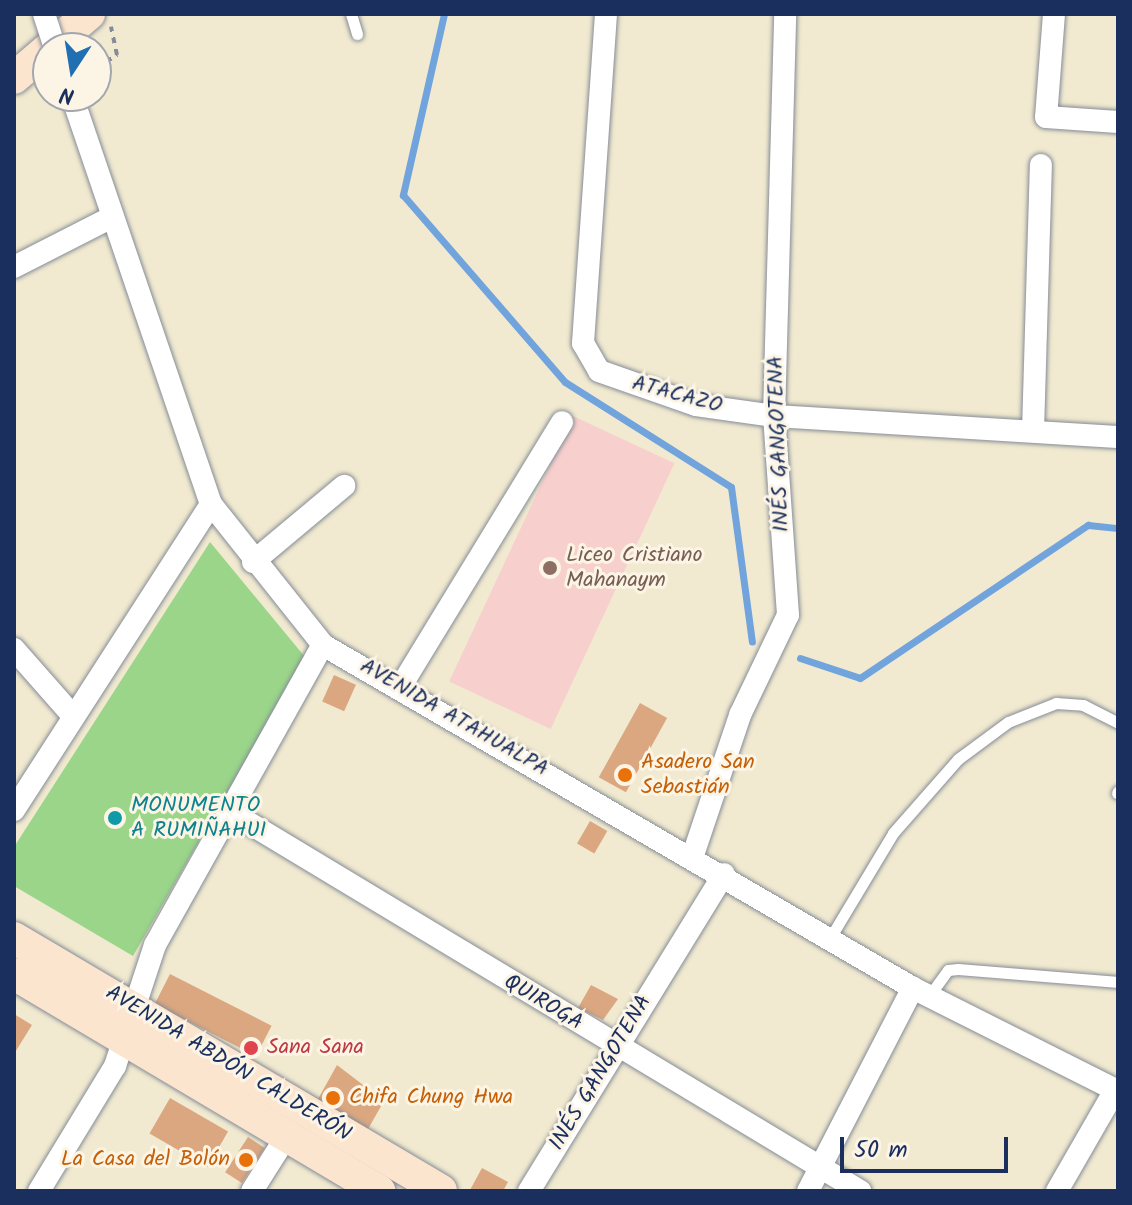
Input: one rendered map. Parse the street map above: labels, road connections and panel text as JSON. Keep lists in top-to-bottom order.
{
  "streets": {
    "main road": ["AVENIDA ABDÓN CALDERÓN"],
    "street": [
      "ATACAZO",
      "INÉS GANGOTENA",
      "AVENIDA ATAHUALPA",
      "QUIROGA"
    ]
  },
  "crossings": [
    ["ATACAZO", "INÉS GANGOTENA"],
    ["INÉS GANGOTENA", "AVENIDA ATAHUALPA"],
    ["INÉS GANGOTENA", "QUIROGA"]
  ],
  "places": [
    "Liceo Cristiano Mahanaym",
    "Asadero San Sebastián",
    "MONUMENTO A RUMIÑAHUI",
    "Sana Sana",
    "Chifa Chung Hwa",
    "La Casa del Bolón"
  ],
  "scale_bar": "50 m",
  "north": "bottom"
}
